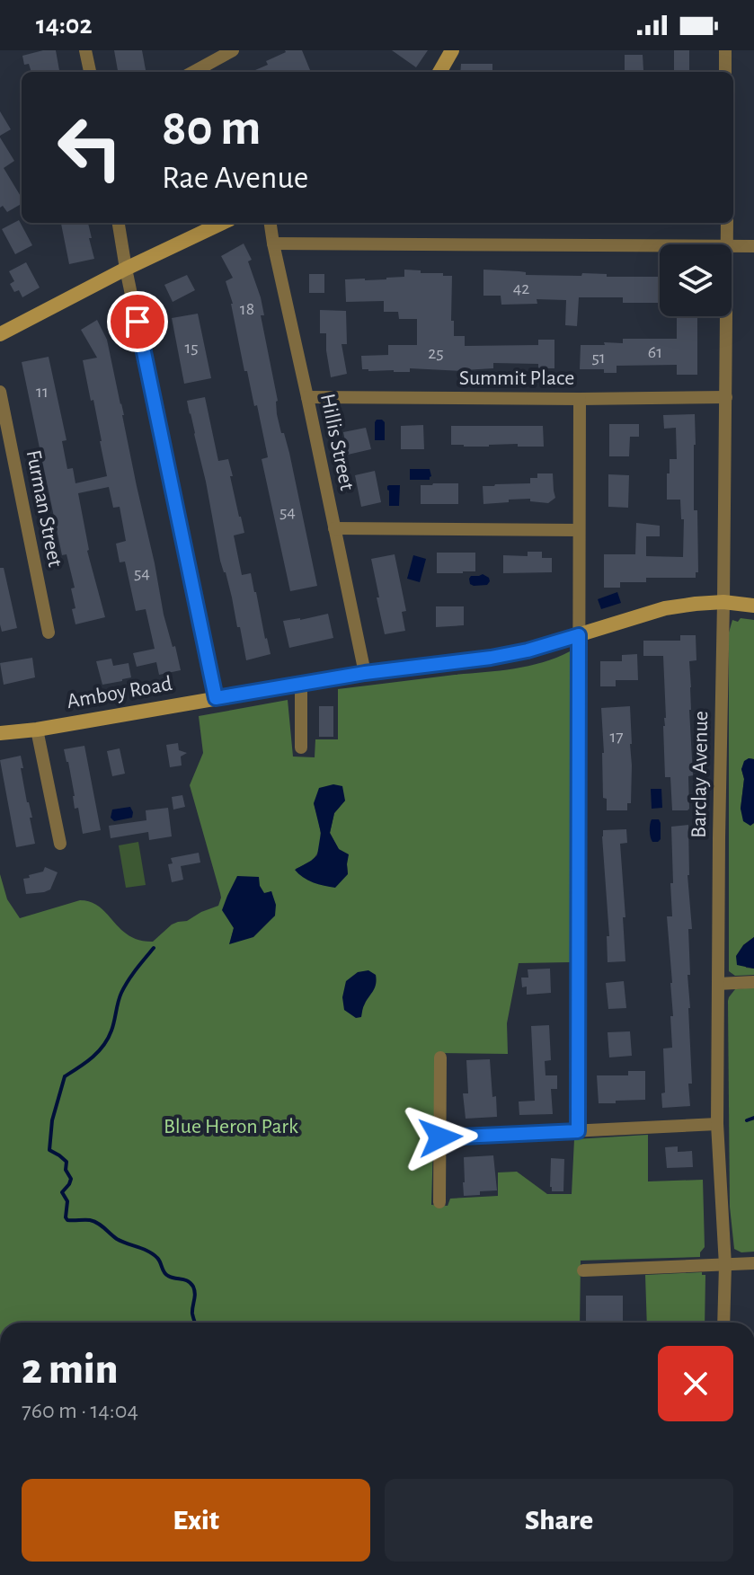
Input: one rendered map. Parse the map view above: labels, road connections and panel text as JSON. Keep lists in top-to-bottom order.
{
  "streets": {
    "main road": ["Amboy Road"],
    "street": [
      "Summit Place",
      "Hillis Street",
      "Furman Street",
      "Barclay Avenue"
    ]
  },
  "crossings": [
    ["Summit Place", "Hillis Street"],
    ["Summit Place", "Barclay Avenue"],
    ["Hillis Street", "Amboy Road"],
    ["Amboy Road", "Barclay Avenue"]
  ],
  "parks": ["Blue Heron Park"],
  "house_numbers": [
    "42",
    "18",
    "15",
    "61",
    "25",
    "51",
    "11",
    "54",
    "54",
    "17"
  ],
  "page": {
    "status": "14:02",
    "turn": ["80 m", "Rae Avenue"],
    "heading": ["2 min", "760 m · 14:04"],
    "buttons": ["Exit", "Share"]
  }
}
